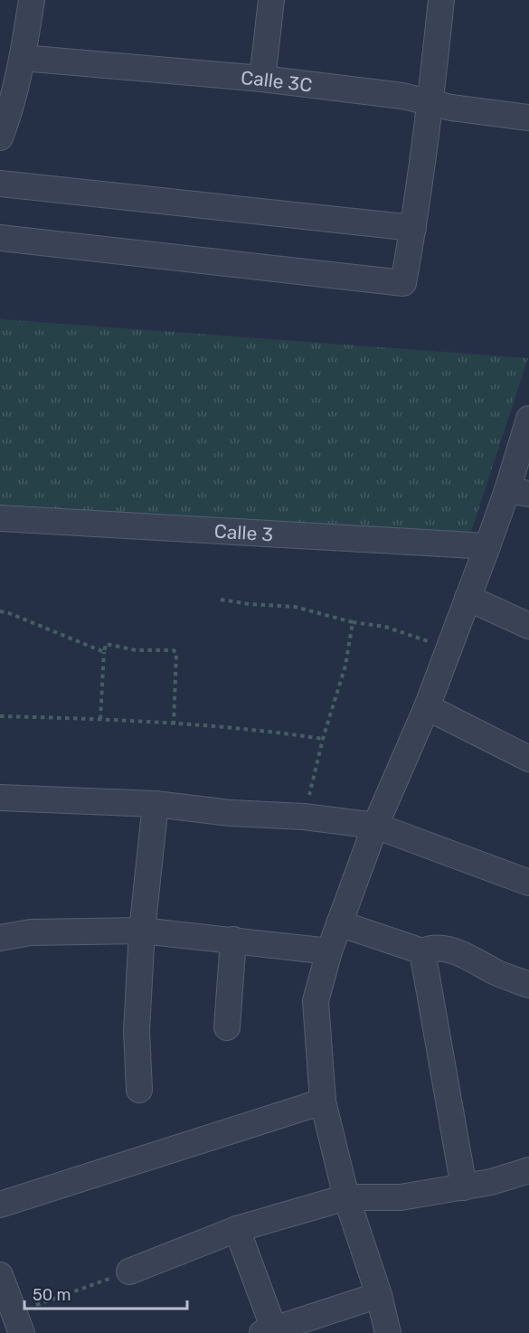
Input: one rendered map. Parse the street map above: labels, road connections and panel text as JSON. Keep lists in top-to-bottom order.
{
  "streets": {
    "street": ["Calle 3C", "Calle 3"]
  },
  "scale_bar": "50 m"
}
